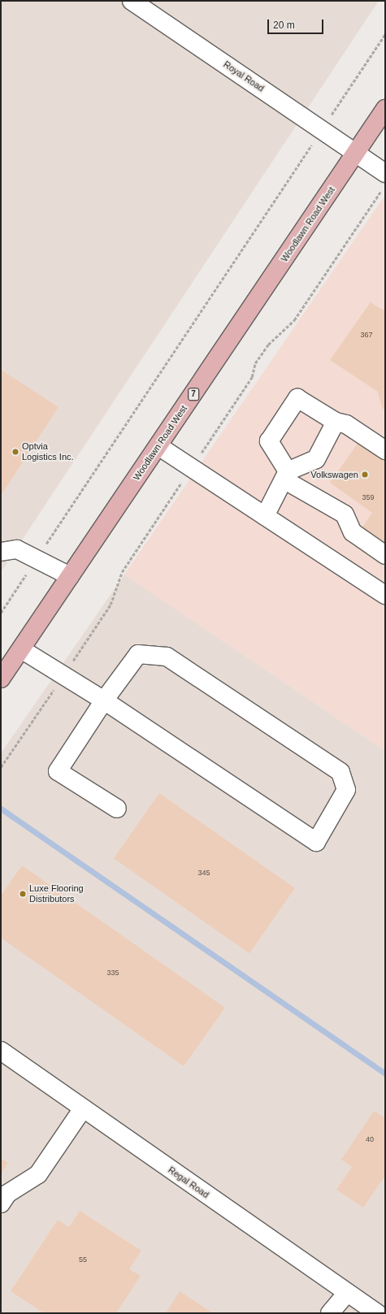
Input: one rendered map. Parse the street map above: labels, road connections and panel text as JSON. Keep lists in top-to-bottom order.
{
  "streets": {
    "main road": ["Woodlawn Road West", "7"],
    "street": ["Royal Road", "Regal Road"]
  },
  "crossings": [
    ["Royal Road", "Woodlawn Road West"]
  ],
  "places": ["Optvia Logistics Inc.", "Volkswagen", "Luxe Flooring Distributors"],
  "house_numbers": [
    "367",
    "359",
    "345",
    "335",
    "40",
    "55"
  ],
  "scale_bar": "20 m"
}
